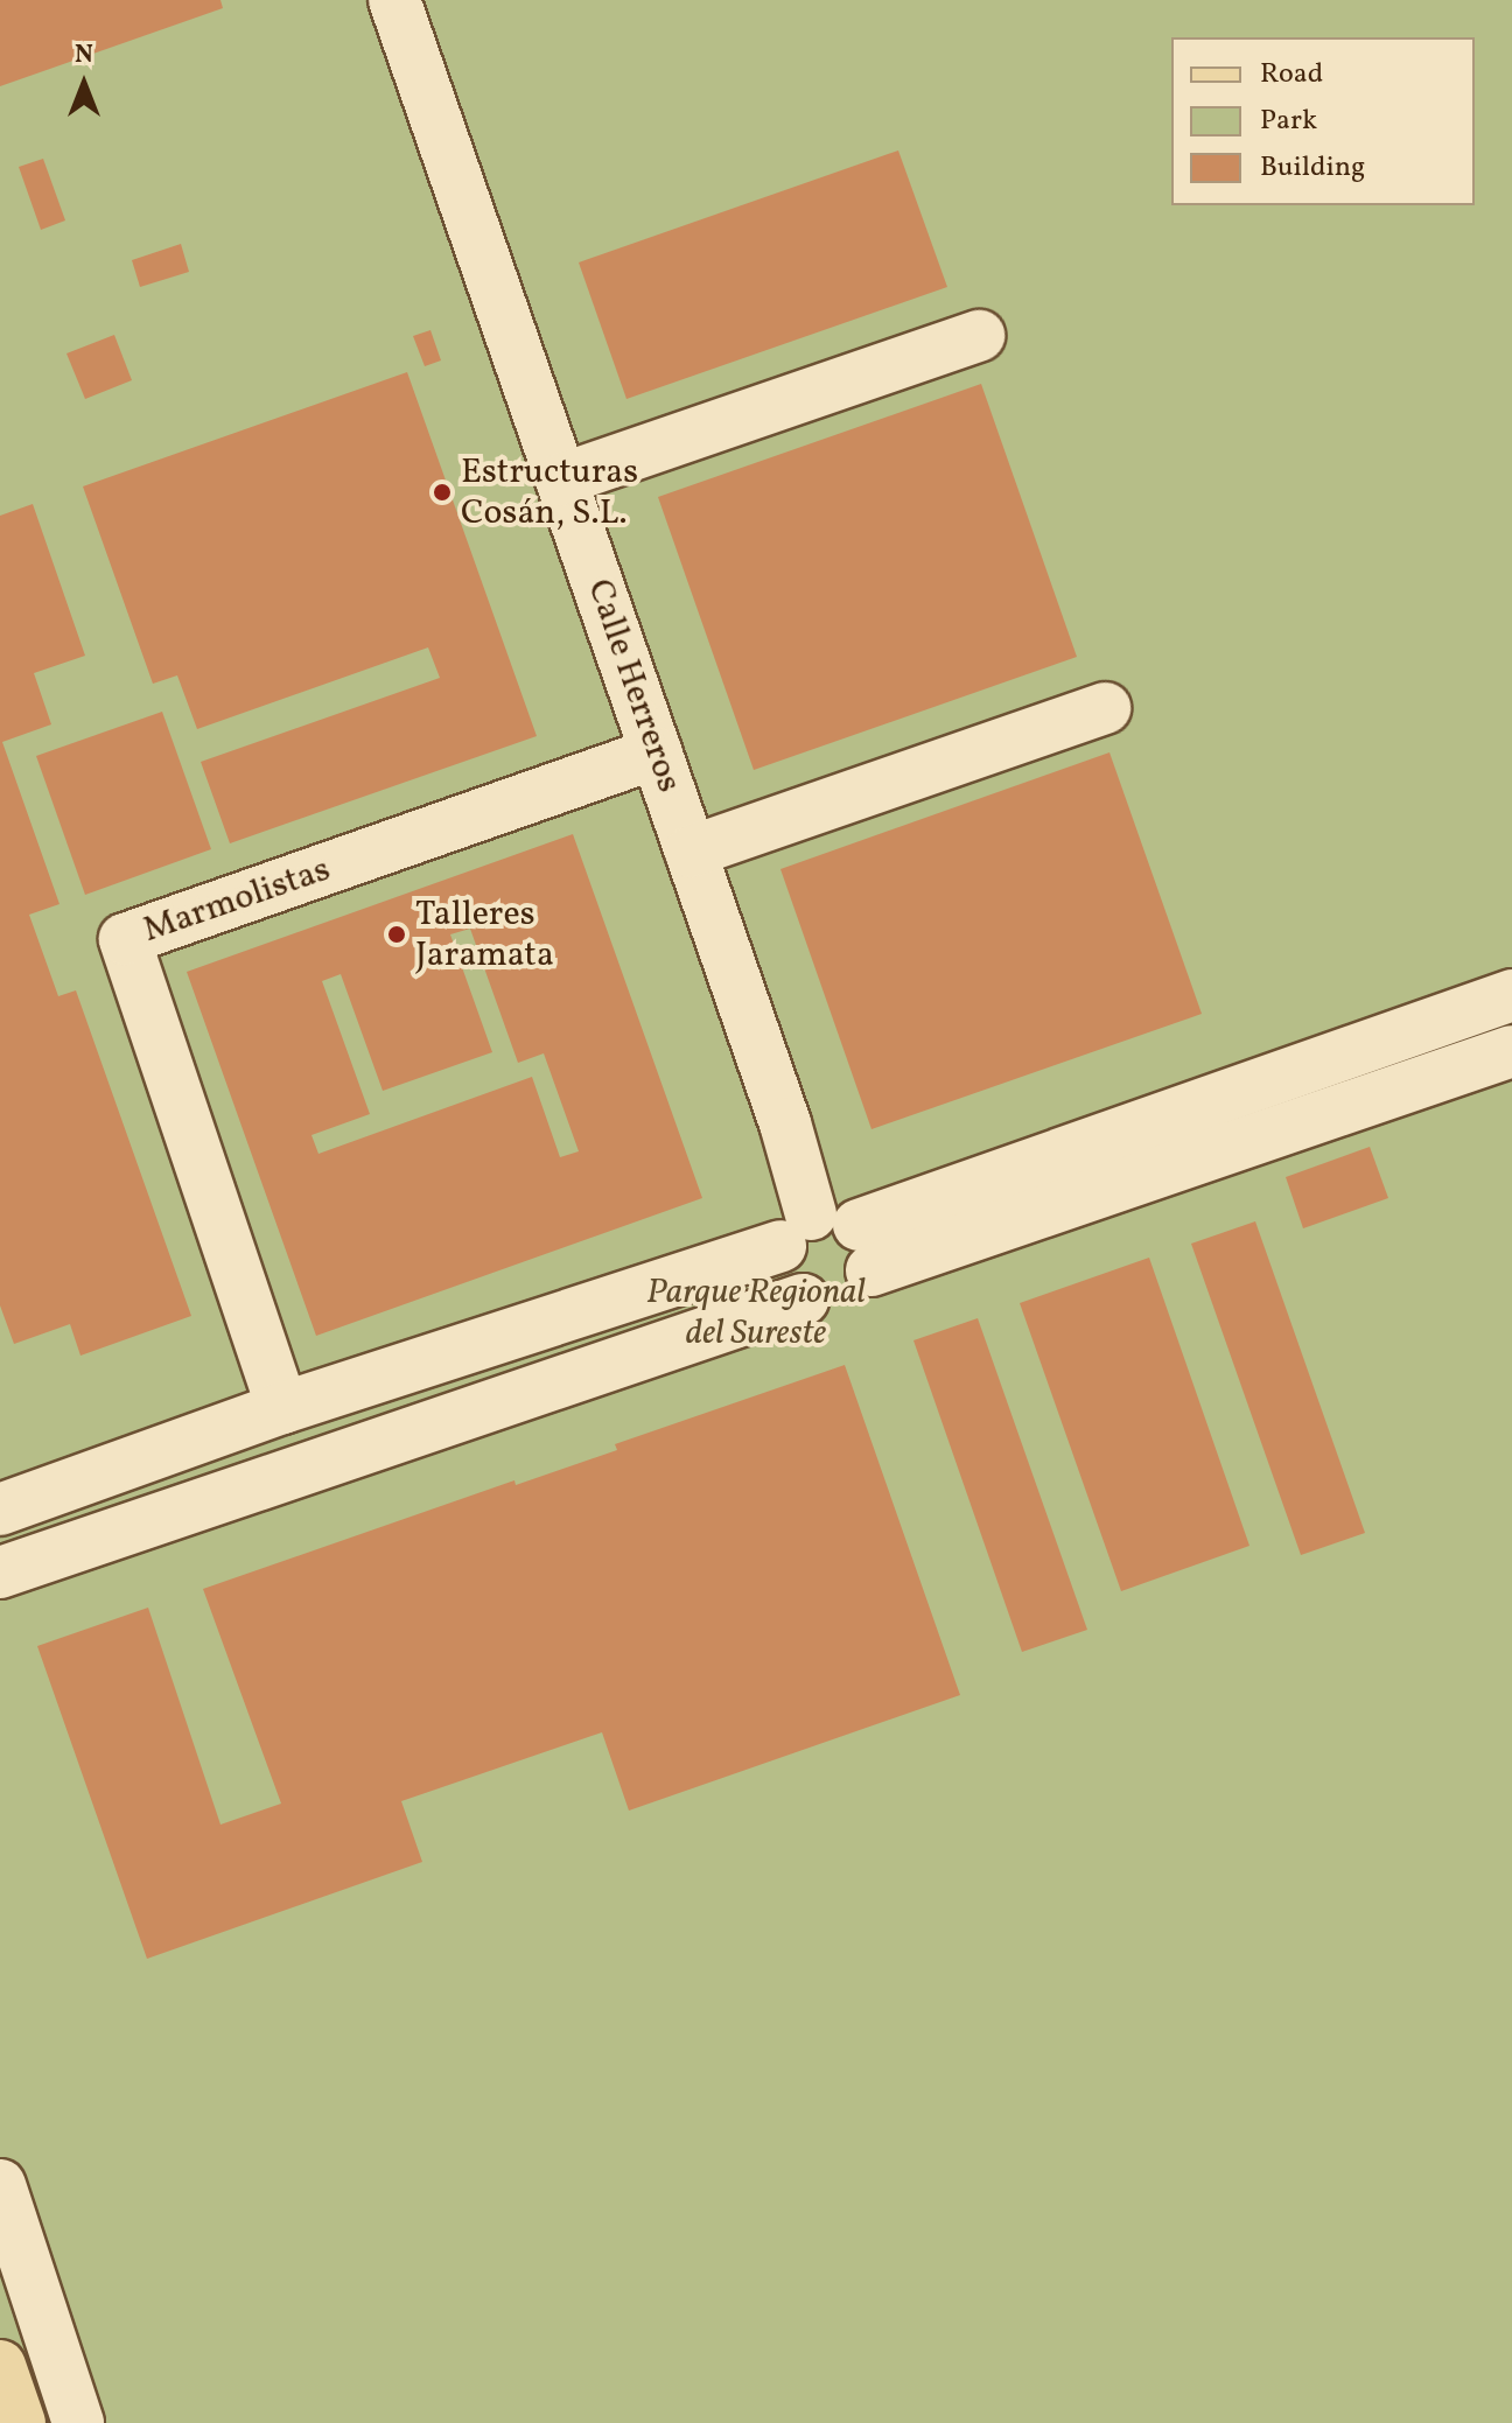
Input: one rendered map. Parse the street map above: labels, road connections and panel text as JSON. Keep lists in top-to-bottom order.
{
  "streets": {
    "lane": ["Calle Herreros", "Marmolistas"]
  },
  "crossings": [
    ["Calle Herreros", "Marmolistas"]
  ],
  "parks": ["Parque Regional del Sureste"],
  "places": ["Estructuras Cosán, S.L.", "Talleres Jaramata"],
  "legend": ["Road", "Park", "Building"],
  "north": "top"
}
